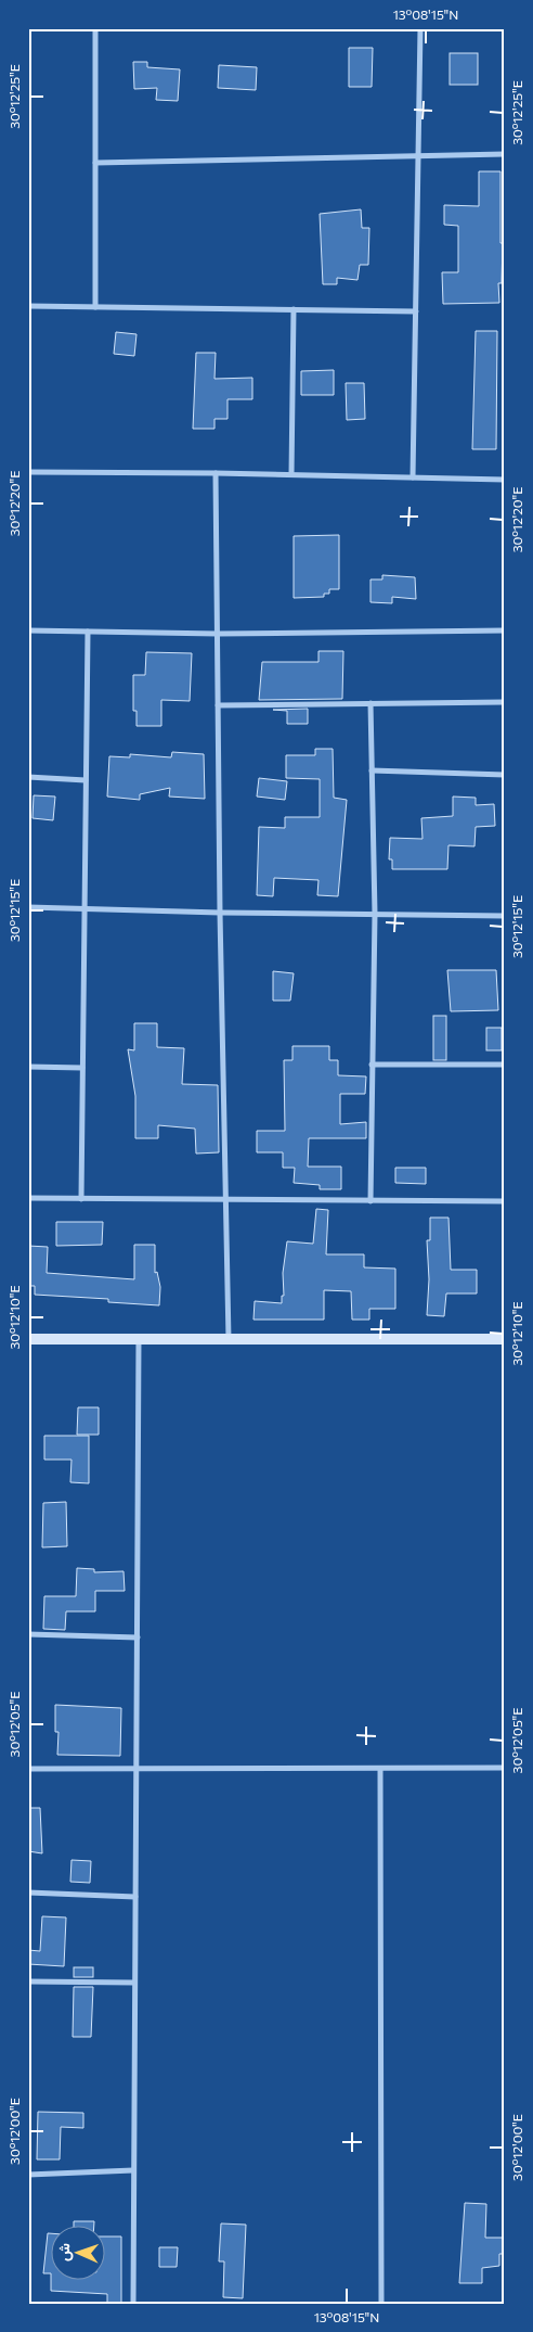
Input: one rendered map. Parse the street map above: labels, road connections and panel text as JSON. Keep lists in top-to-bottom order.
{
  "north": "left",
  "coordinates": [
    "13°08'15\"N",
    "30°12'25\"E",
    "30°12'20\"E",
    "30°12'15\"E",
    "30°12'10\"E",
    "30°12'05\"E",
    "30°12'00\"E"
  ]
}
